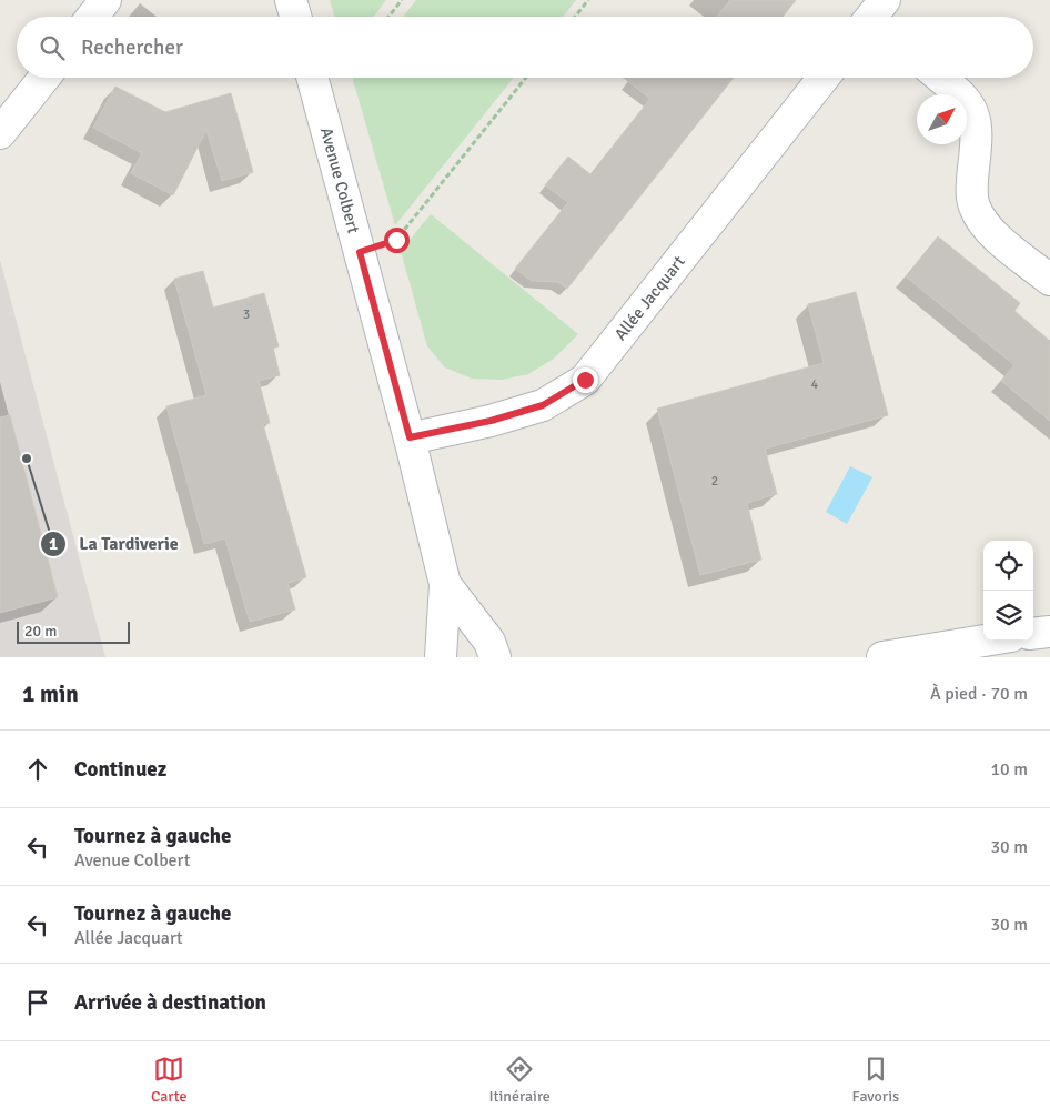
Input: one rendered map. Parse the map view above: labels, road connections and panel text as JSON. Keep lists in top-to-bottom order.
{
  "streets": {
    "street": ["Avenue Colbert", "Allée Jacquart"]
  },
  "crossings": [
    ["Avenue Colbert", "Allée Jacquart"]
  ],
  "places": ["La Tardiverie"],
  "house_numbers": ["3", "4", "2"],
  "scale_bar": "20 m",
  "north": "top right",
  "page": {
    "search": "Rechercher",
    "scale": "20 m",
    "heading": ["1 min", "À pied · 70 m"],
    "list": [
      ["Continuez", "10 m"],
      ["Tournez à gauche", "Avenue Colbert", "30 m"],
      ["Tournez à gauche", "Allée Jacquart", "30 m"],
      "Arrivée à destination"
    ],
    "nav": ["Carte", "Itinéraire", "Favoris"]
  }
}
